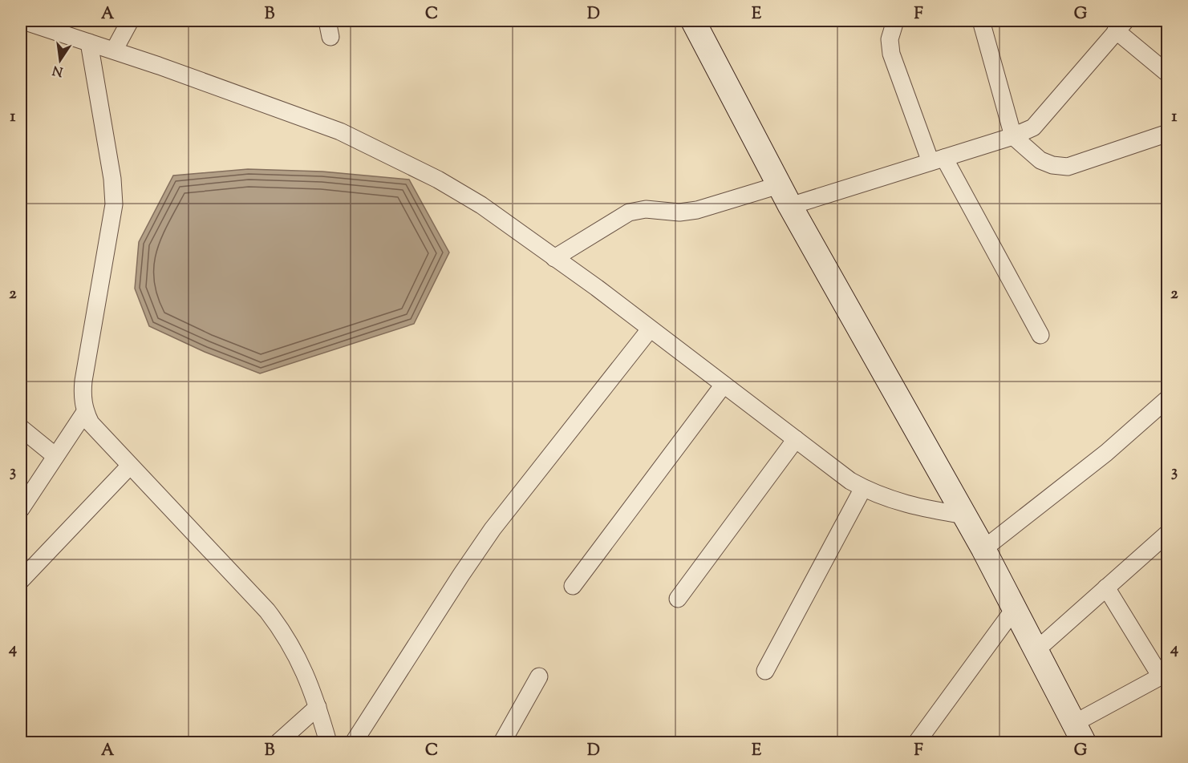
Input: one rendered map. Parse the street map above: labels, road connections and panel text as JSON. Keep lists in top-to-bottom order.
{
  "north": "bottom",
  "grid": {
    "columns": [
      "A",
      "B",
      "C",
      "D",
      "E",
      "F",
      "G"
    ],
    "rows": [
      "1",
      "2",
      "3",
      "4"
    ]
  }
}
